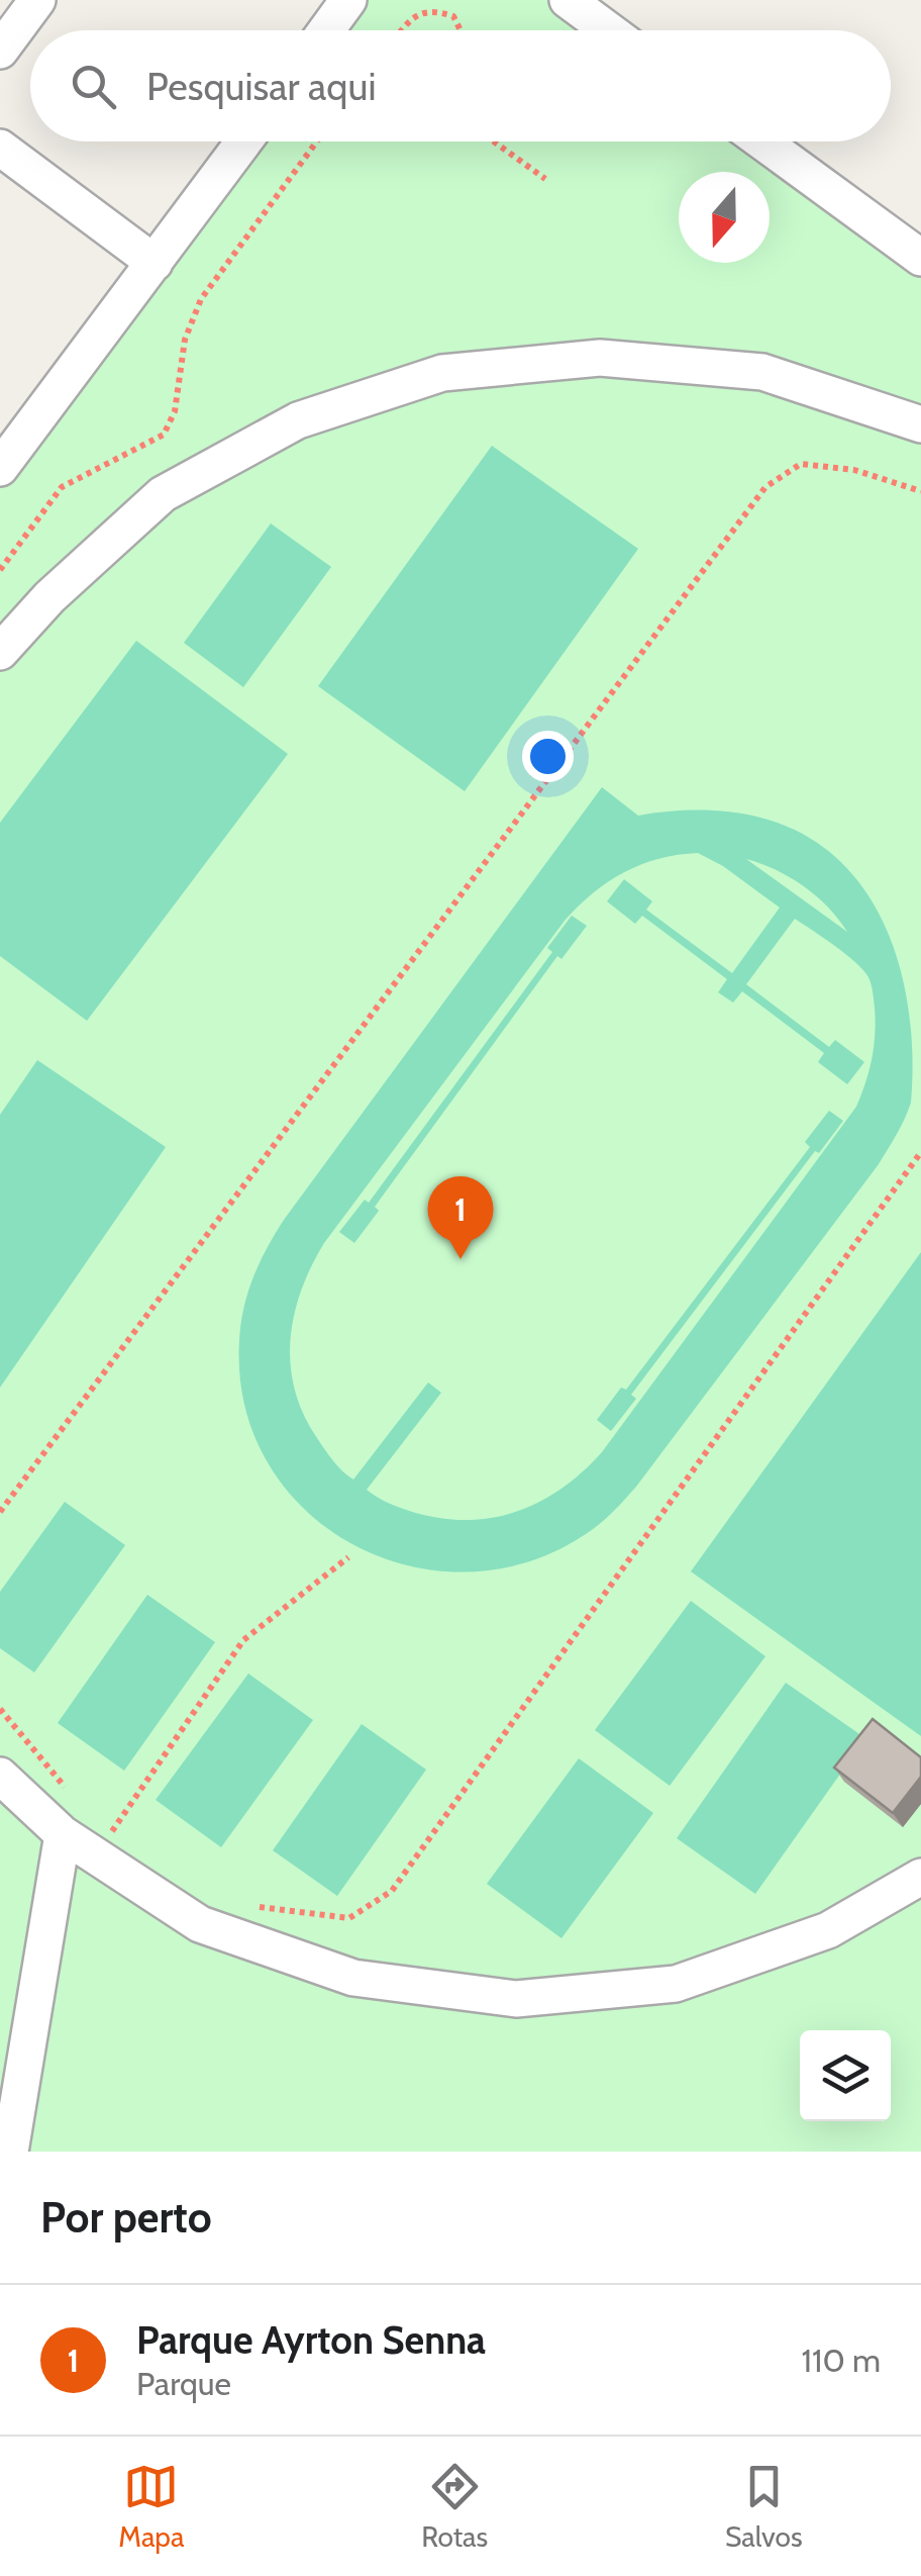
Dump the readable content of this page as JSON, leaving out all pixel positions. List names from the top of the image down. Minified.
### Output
{"north":"bottom","page":{"search":"Pesquisar aqui","pins":"1","heading":"Por perto","list":[{"mark":"1","name":"Parque Ayrton Senna","note":"Parque","value":"110 m"}],"nav":["Mapa","Rotas","Salvos"]}}
